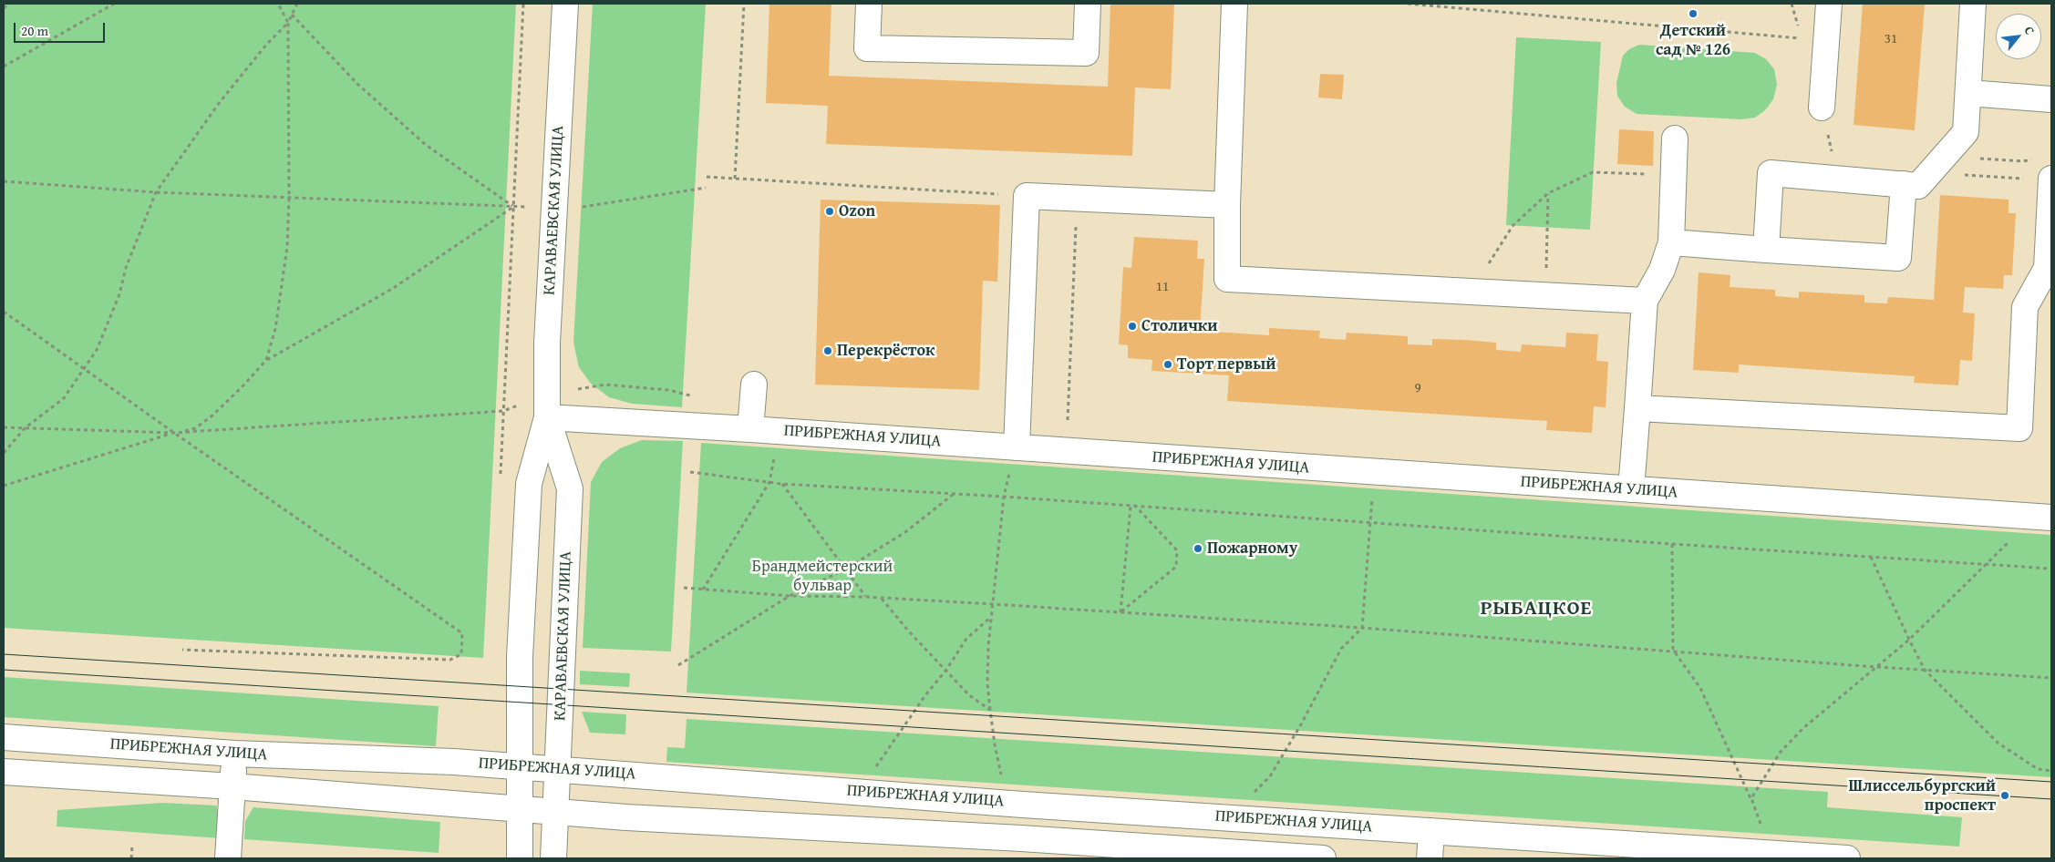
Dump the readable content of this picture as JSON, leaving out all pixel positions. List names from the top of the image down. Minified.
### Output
{"streets":{"street":["КАРАВАЕВСКАЯ УЛИЦА","ПРИБРЕЖНАЯ УЛИЦА"]},"crossings":[["КАРАВАЕВСКАЯ УЛИЦА","ПРИБРЕЖНАЯ УЛИЦА"]],"districts":["РЫБАЦКОЕ"],"parks":["Брандмейстерский бульвар"],"places":["Детский сад № 126","Ozon","Столички","Перекрёсток","Торт первый","Пожарному","Шлиссельбургский проспект"],"house_numbers":["31","11","9"],"scale_bar":"20 m","north":"top right"}
